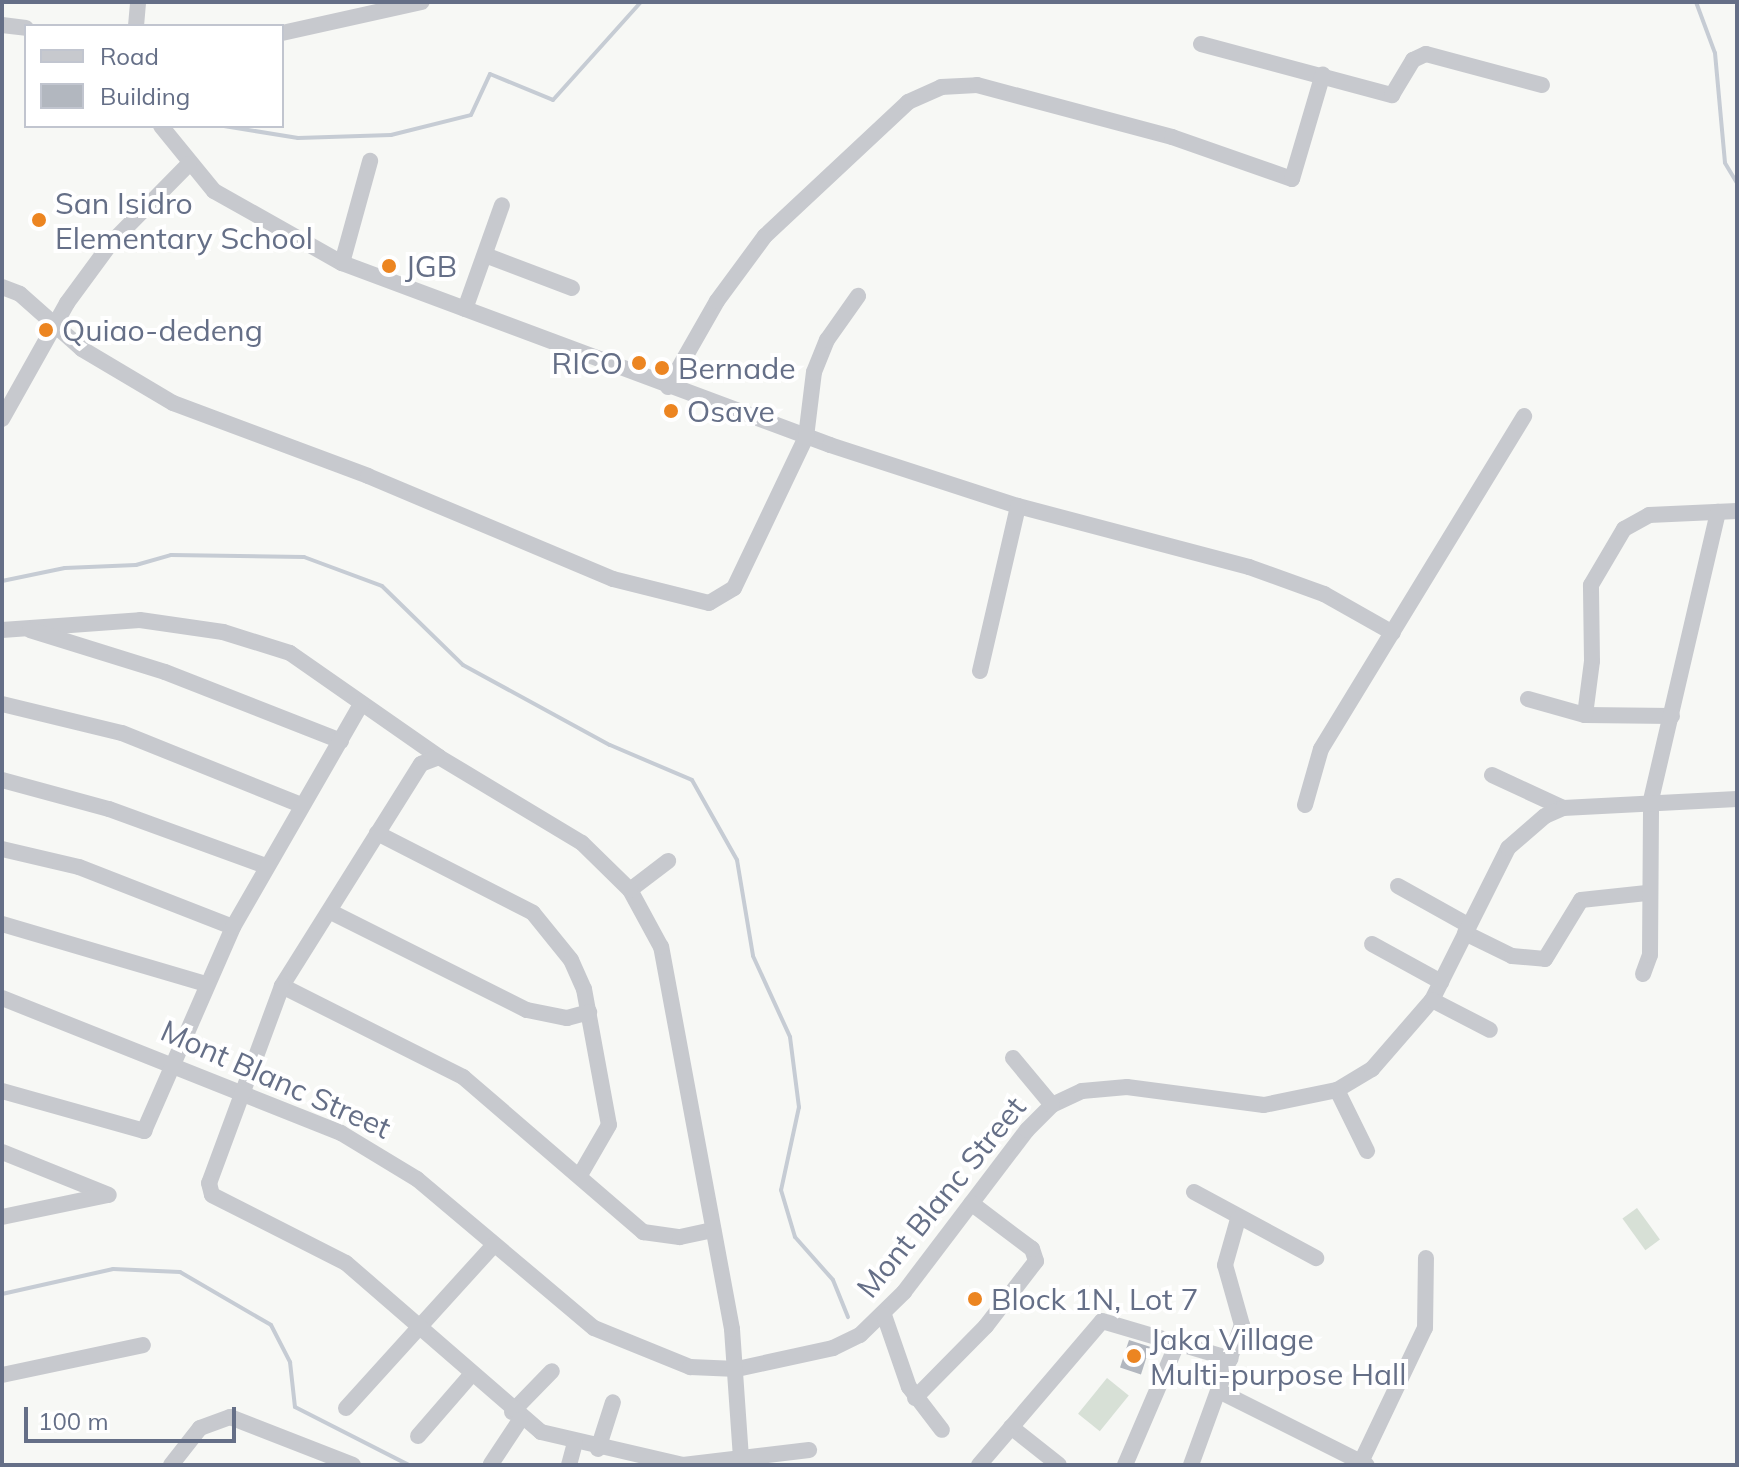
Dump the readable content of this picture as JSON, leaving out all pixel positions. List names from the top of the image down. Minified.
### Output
{"streets":{"street":["Mont Blanc Street"]},"places":["San Isidro Elementary School","JGB","Quiao-dedeng","RICO","Bernade","Osave","Block 1N, Lot 7","Jaka Village Multi-purpose Hall"],"legend":["Road","Building"],"scale_bar":"100 m"}
